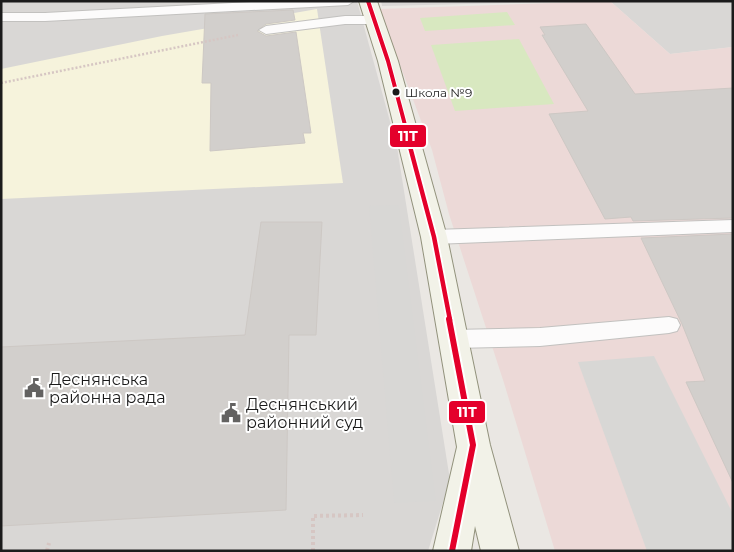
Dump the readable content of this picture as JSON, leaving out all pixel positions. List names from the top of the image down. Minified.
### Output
{"places":{"other":["Школа №9"],"public building":["Деснянська районна рада","Деснянський районний суд"]},"lines":["transit line 11Т"]}
